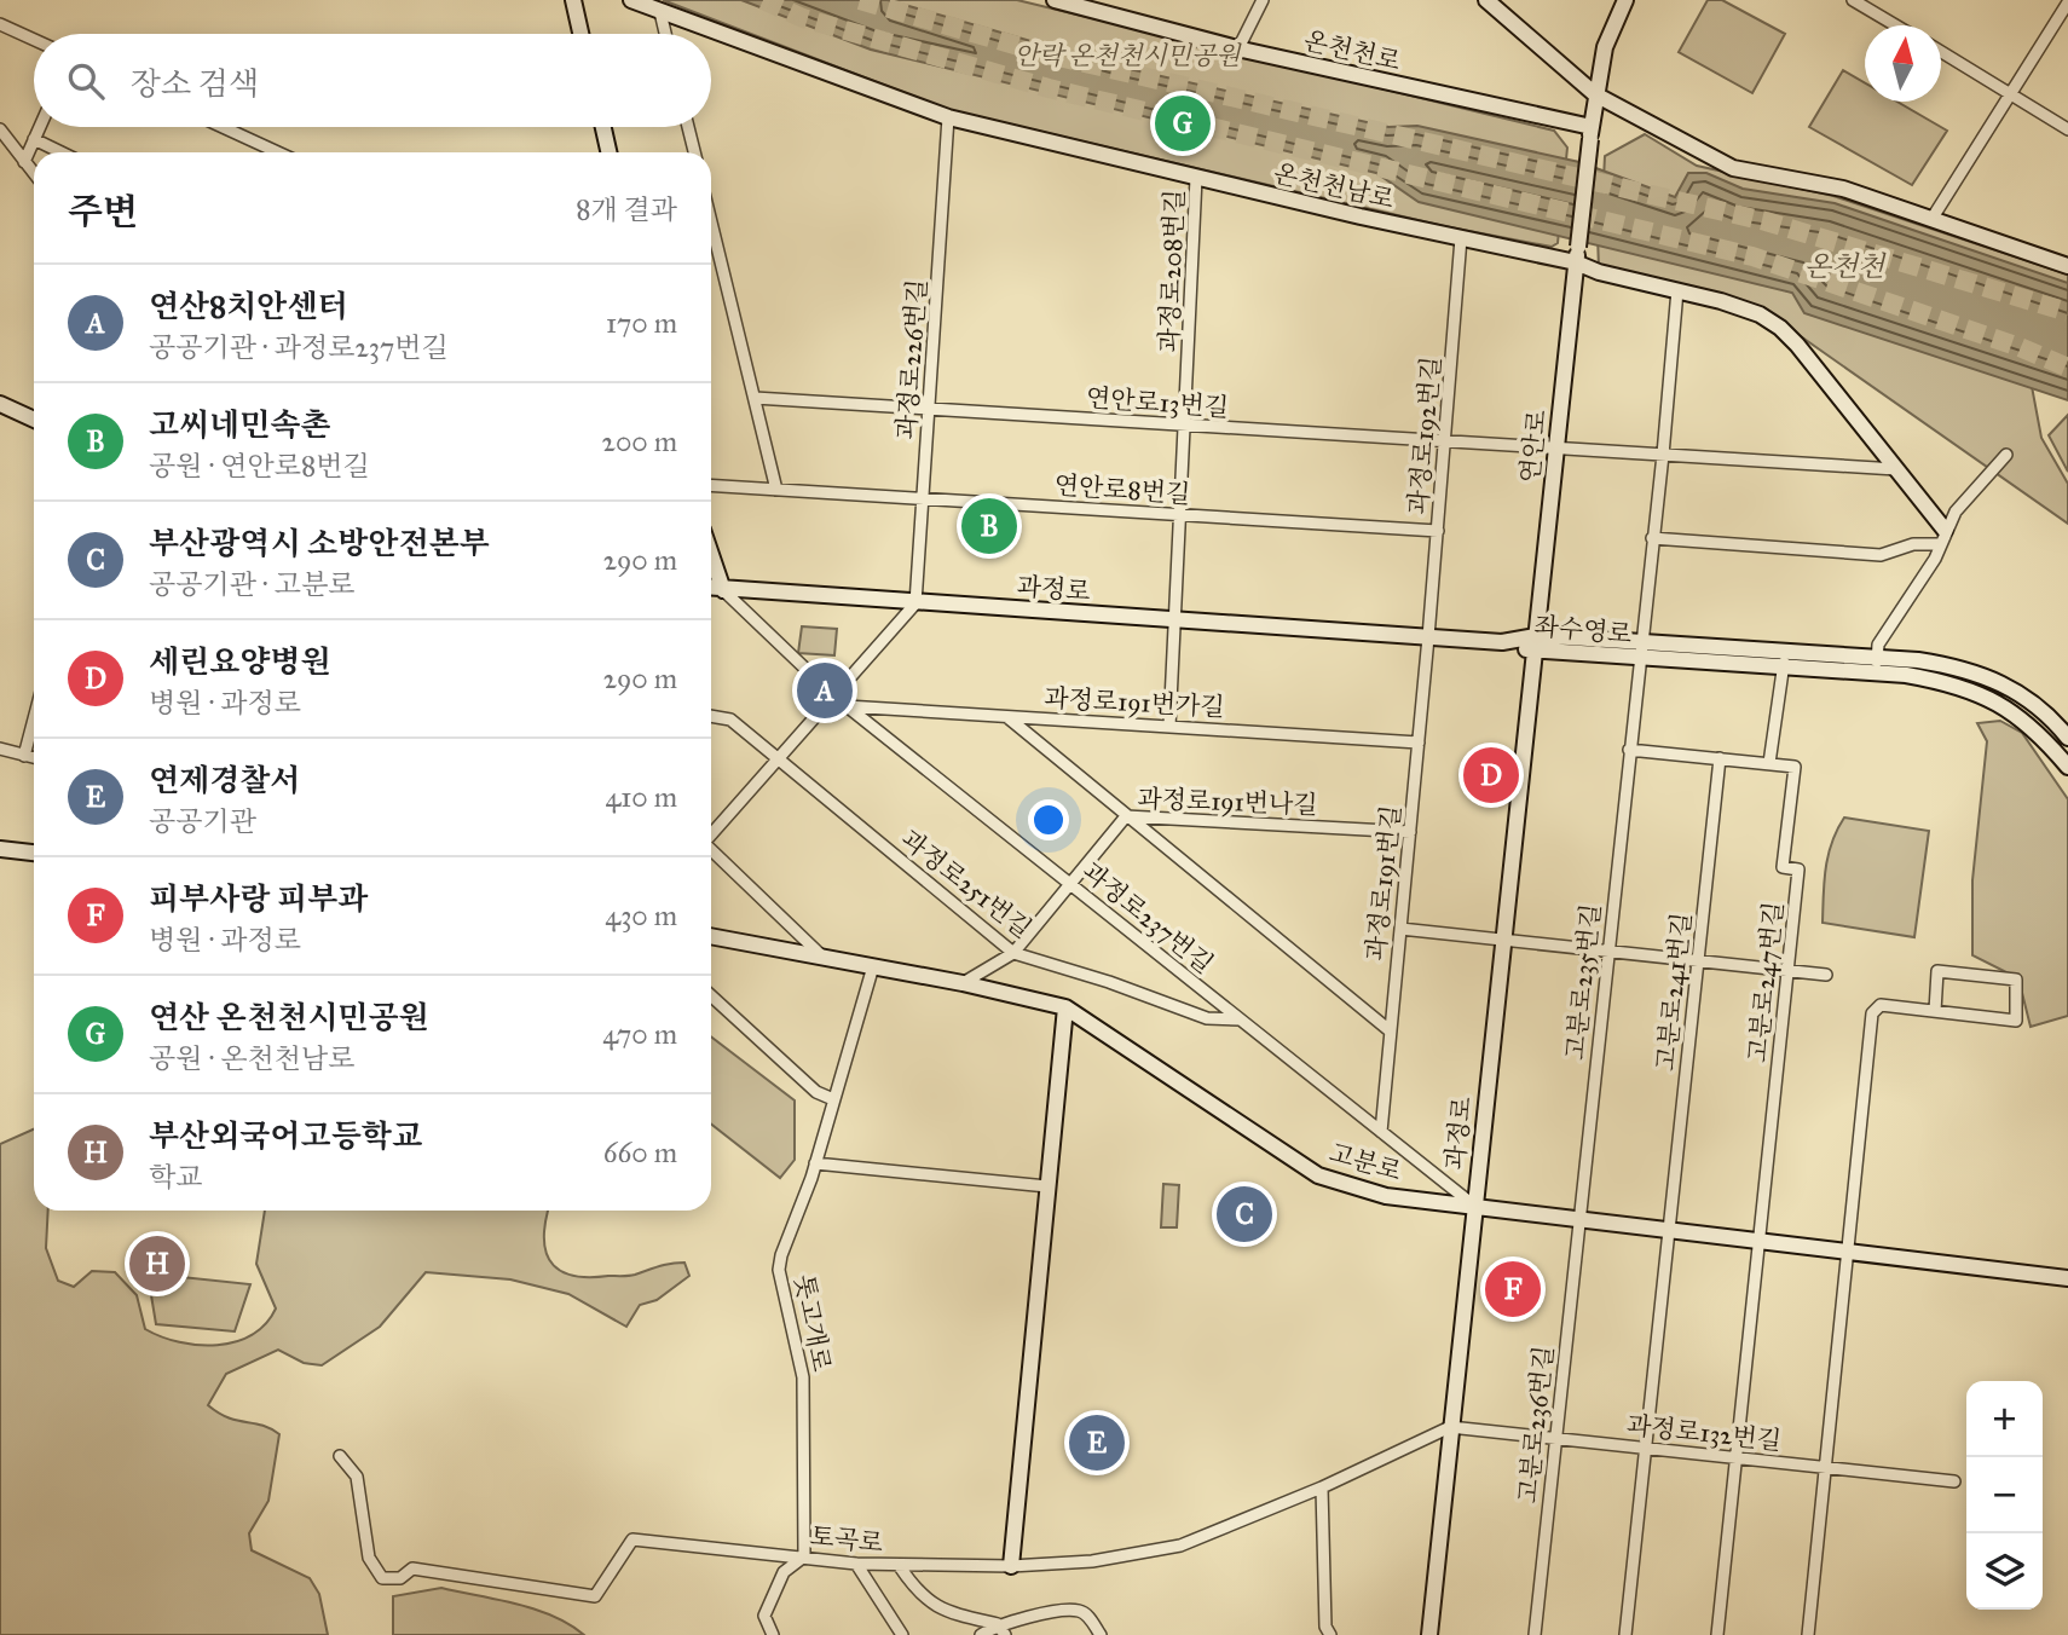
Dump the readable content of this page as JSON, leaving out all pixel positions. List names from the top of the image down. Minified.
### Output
{"streets":{"main road":["온천천로","온천천남로","연안로","과정로","좌수영로","고분로"],"street":["과정로208번길","과정로226번길","연안로13번길","과정로192번길","연안로8번길","과정로191번가길","과정로191번나길","과정로191번길","과정로251번길","과정로237번길","고분로235번길","고분로247번길","고분로241번길","톳고개로","고분로236번길","과정로132번길","토곡로"]},"crossings":[["온천천로","연안로"],["온천천남로","과정로208번길"],["온천천남로","과정로226번길"],["온천천남로","연안로13번길"],["온천천남로","과정로192번길"],["온천천남로","연안로"],["온천천남로","고분로235번길"],["과정로208번길","연안로13번길"],["과정로208번길","연안로8번길"],["과정로208번길","과정로"],["과정로208번길","과정로191번가길"],["과정로226번길","연안로13번길"],["과정로226번길","연안로8번길"],["과정로226번길","과정로"],["연안로13번길","과정로192번길"],["연안로13번길","연안로"],["연안로13번길","고분로235번길"],["과정로192번길","연안로8번길"],["과정로192번길","과정로"],["과정로192번길","과정로191번길"],["연안로","과정로"],["연안로","좌수영로"],["과정로","좌수영로"],["과정로","과정로191번길"],["과정로","과정로237번길"],["과정로","고분로"],["과정로","과정로132번길"],["과정로","토곡로"],["좌수영로","고분로235번길"],["과정로191번가길","과정로191번길"],["과정로191번가길","과정로237번길"],["과정로191번나길","과정로191번길"],["과정로191번나길","과정로251번길"],["과정로191번나길","과정로237번길"],["과정로191번나길","고분로"],["과정로191번길","과정로237번길"],["과정로251번길","과정로237번길"],["과정로237번길","고분로"],["고분로235번길","고분로"],["고분로235번길","고분로236번길"],["고분로247번길","고분로"],["고분로247번길","과정로132번길"],["고분로241번길","고분로"],["고분로241번길","과정로132번길"],["고분로","톳고개로"],["고분로","고분로236번길"],["톳고개로","토곡로"],["고분로236번길","과정로132번길"],["과정로132번길","토곡로"]],"water":["온천천"],"parks":["안락 온천천시민공원"],"north":"top","page":{"search":"장소 검색","pins":["G","B","A","D","C","H","F","E"],"heading":["주변","8개 결과"],"list":[{"mark":"A","name":"연산8치안센터","note":"공공기관 · 과정로237번길","value":"170 m"},{"mark":"B","name":"고씨네민속촌","note":"공원 · 연안로8번길","value":"200 m"},{"mark":"C","name":"부산광역시 소방안전본부","note":"공공기관 · 고분로","value":"290 m"},{"mark":"D","name":"세린요양병원","note":"병원 · 과정로","value":"290 m"},{"mark":"E","name":"연제경찰서","note":"공공기관","value":"410 m"},{"mark":"F","name":"피부사랑 피부과","note":"병원 · 과정로","value":"430 m"},{"mark":"G","name":"연산 온천천시민공원","note":"공원 · 온천천남로","value":"470 m"},{"mark":"H","name":"부산외국어고등학교","note":"학교","value":"660 m"}],"map_buttons":["+","−"]}}
